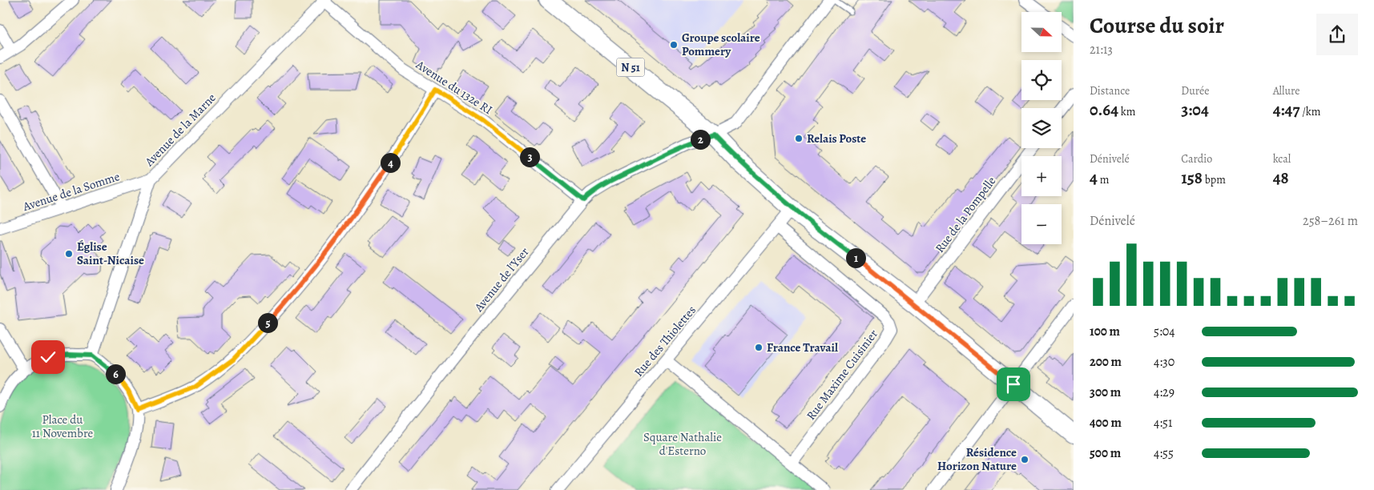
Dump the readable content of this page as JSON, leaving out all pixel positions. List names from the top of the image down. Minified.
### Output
{"streets":{"main road":["N 51"],"street":["Avenue du 132e RI","Avenue de la Marne","Avenue de la Somme","Rue de la Pompelle","Avenue de l'Yser","Rue des Thiolettes","Rue Maxime Cuisinier"]},"crossings":[["N 51","Rue de la Pompelle"],["N 51","Avenue de l'Yser"],["N 51","Rue des Thiolettes"],["Avenue du 132e RI","Avenue de la Marne"],["Avenue du 132e RI","Avenue de l'Yser"],["Avenue de la Marne","Avenue de la Somme"],["Rue des Thiolettes","Rue Maxime Cuisinier"]],"parks":["Place du 11 Novembre","Square Nathalie d'Esterno"],"places":["Groupe scolaire Pommery","Relais Poste","Église Saint-Nicaise","France Travail","Résidence Horizon Nature"],"north":"right","page":{"heading":["Course du soir","21:13"],"map_buttons":["+","−"],"stats":[["Distance","0.64 km"],["Durée","3:04"],["Allure","4:47 /km"],["Dénivelé","4 m"],["Cardio","158 bpm"],["kcal","48"]],"pins":["2","3","4","1","5","6"],"chart":["Dénivelé","258–261 m"],"list":[{"name":"100 m","note":"5:04"},{"name":"200 m","note":"4:30"},{"name":"300 m","note":"4:29"},{"name":"400 m","note":"4:51"},{"name":"500 m","note":"4:55"}]}}
